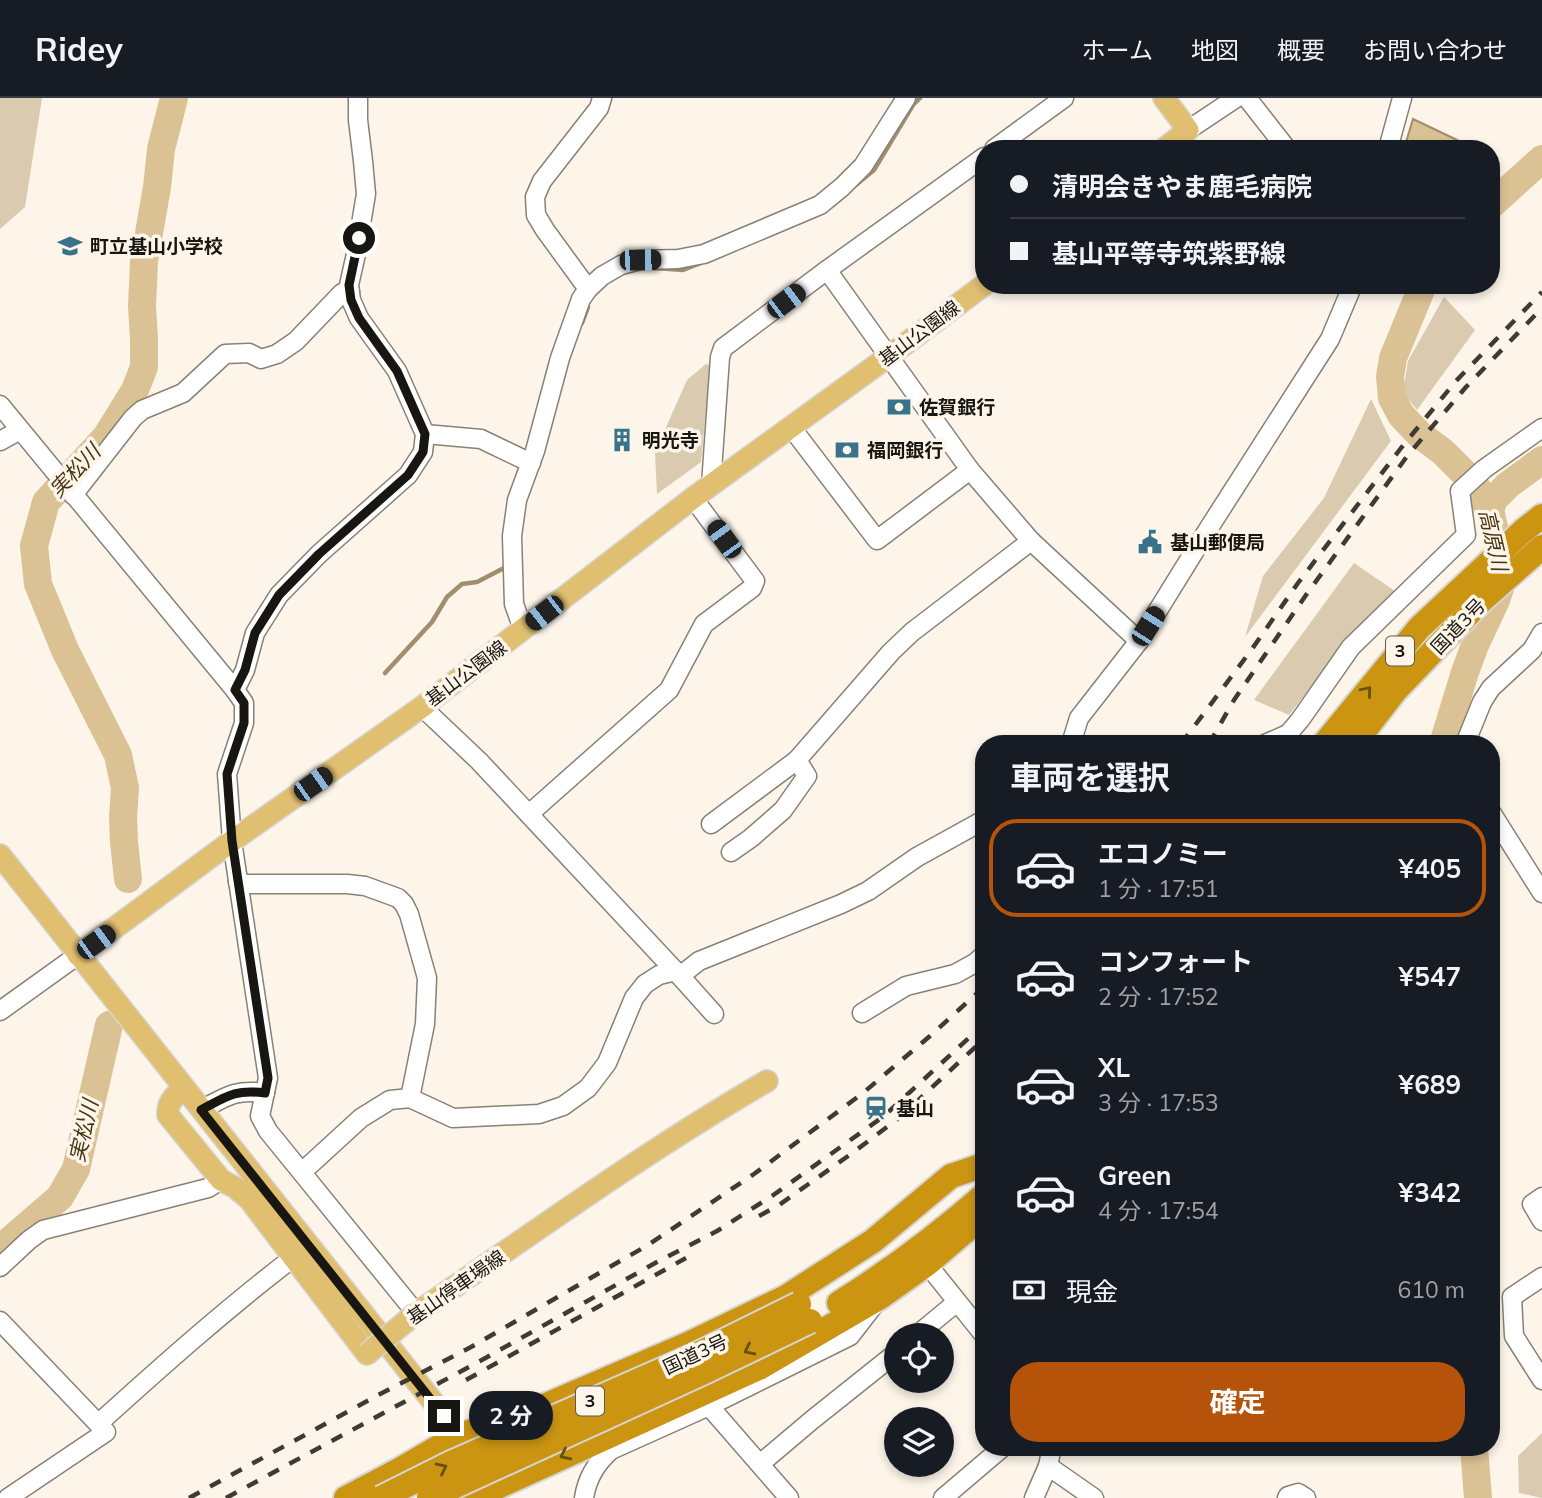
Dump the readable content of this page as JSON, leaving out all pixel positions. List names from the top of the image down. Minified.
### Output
{"streets":{"highway":["国道3号","3"],"main road":["基山公園線","基山停車場線"]},"water":["実松川","高原川"],"places":{"school or university":["町立基山小学校"],"bank":["佐賀銀行","福岡銀行"],"building":["明光寺"],"public building":["基山郵便局"],"station":["基山"]},"page":{"header":"Ridey","nav":["ホーム","地図","概要","お問い合わせ"],"banner":["清明会きやま鹿毛病院","基山平等寺筑紫野線"],"heading":"車両を選択","list":[{"name":"エコノミー","note":"1 分 · 17:51","value":"¥405"},{"name":"コンフォート","note":"2 分 · 17:52","value":"¥547"},{"name":"XL","note":"3 分 · 17:53","value":"¥689"},{"name":"Green","note":"4 分 · 17:54","value":"¥342"}],"pay":["現金","610 m"],"buttons":"確定","bubble":"2 分"}}
